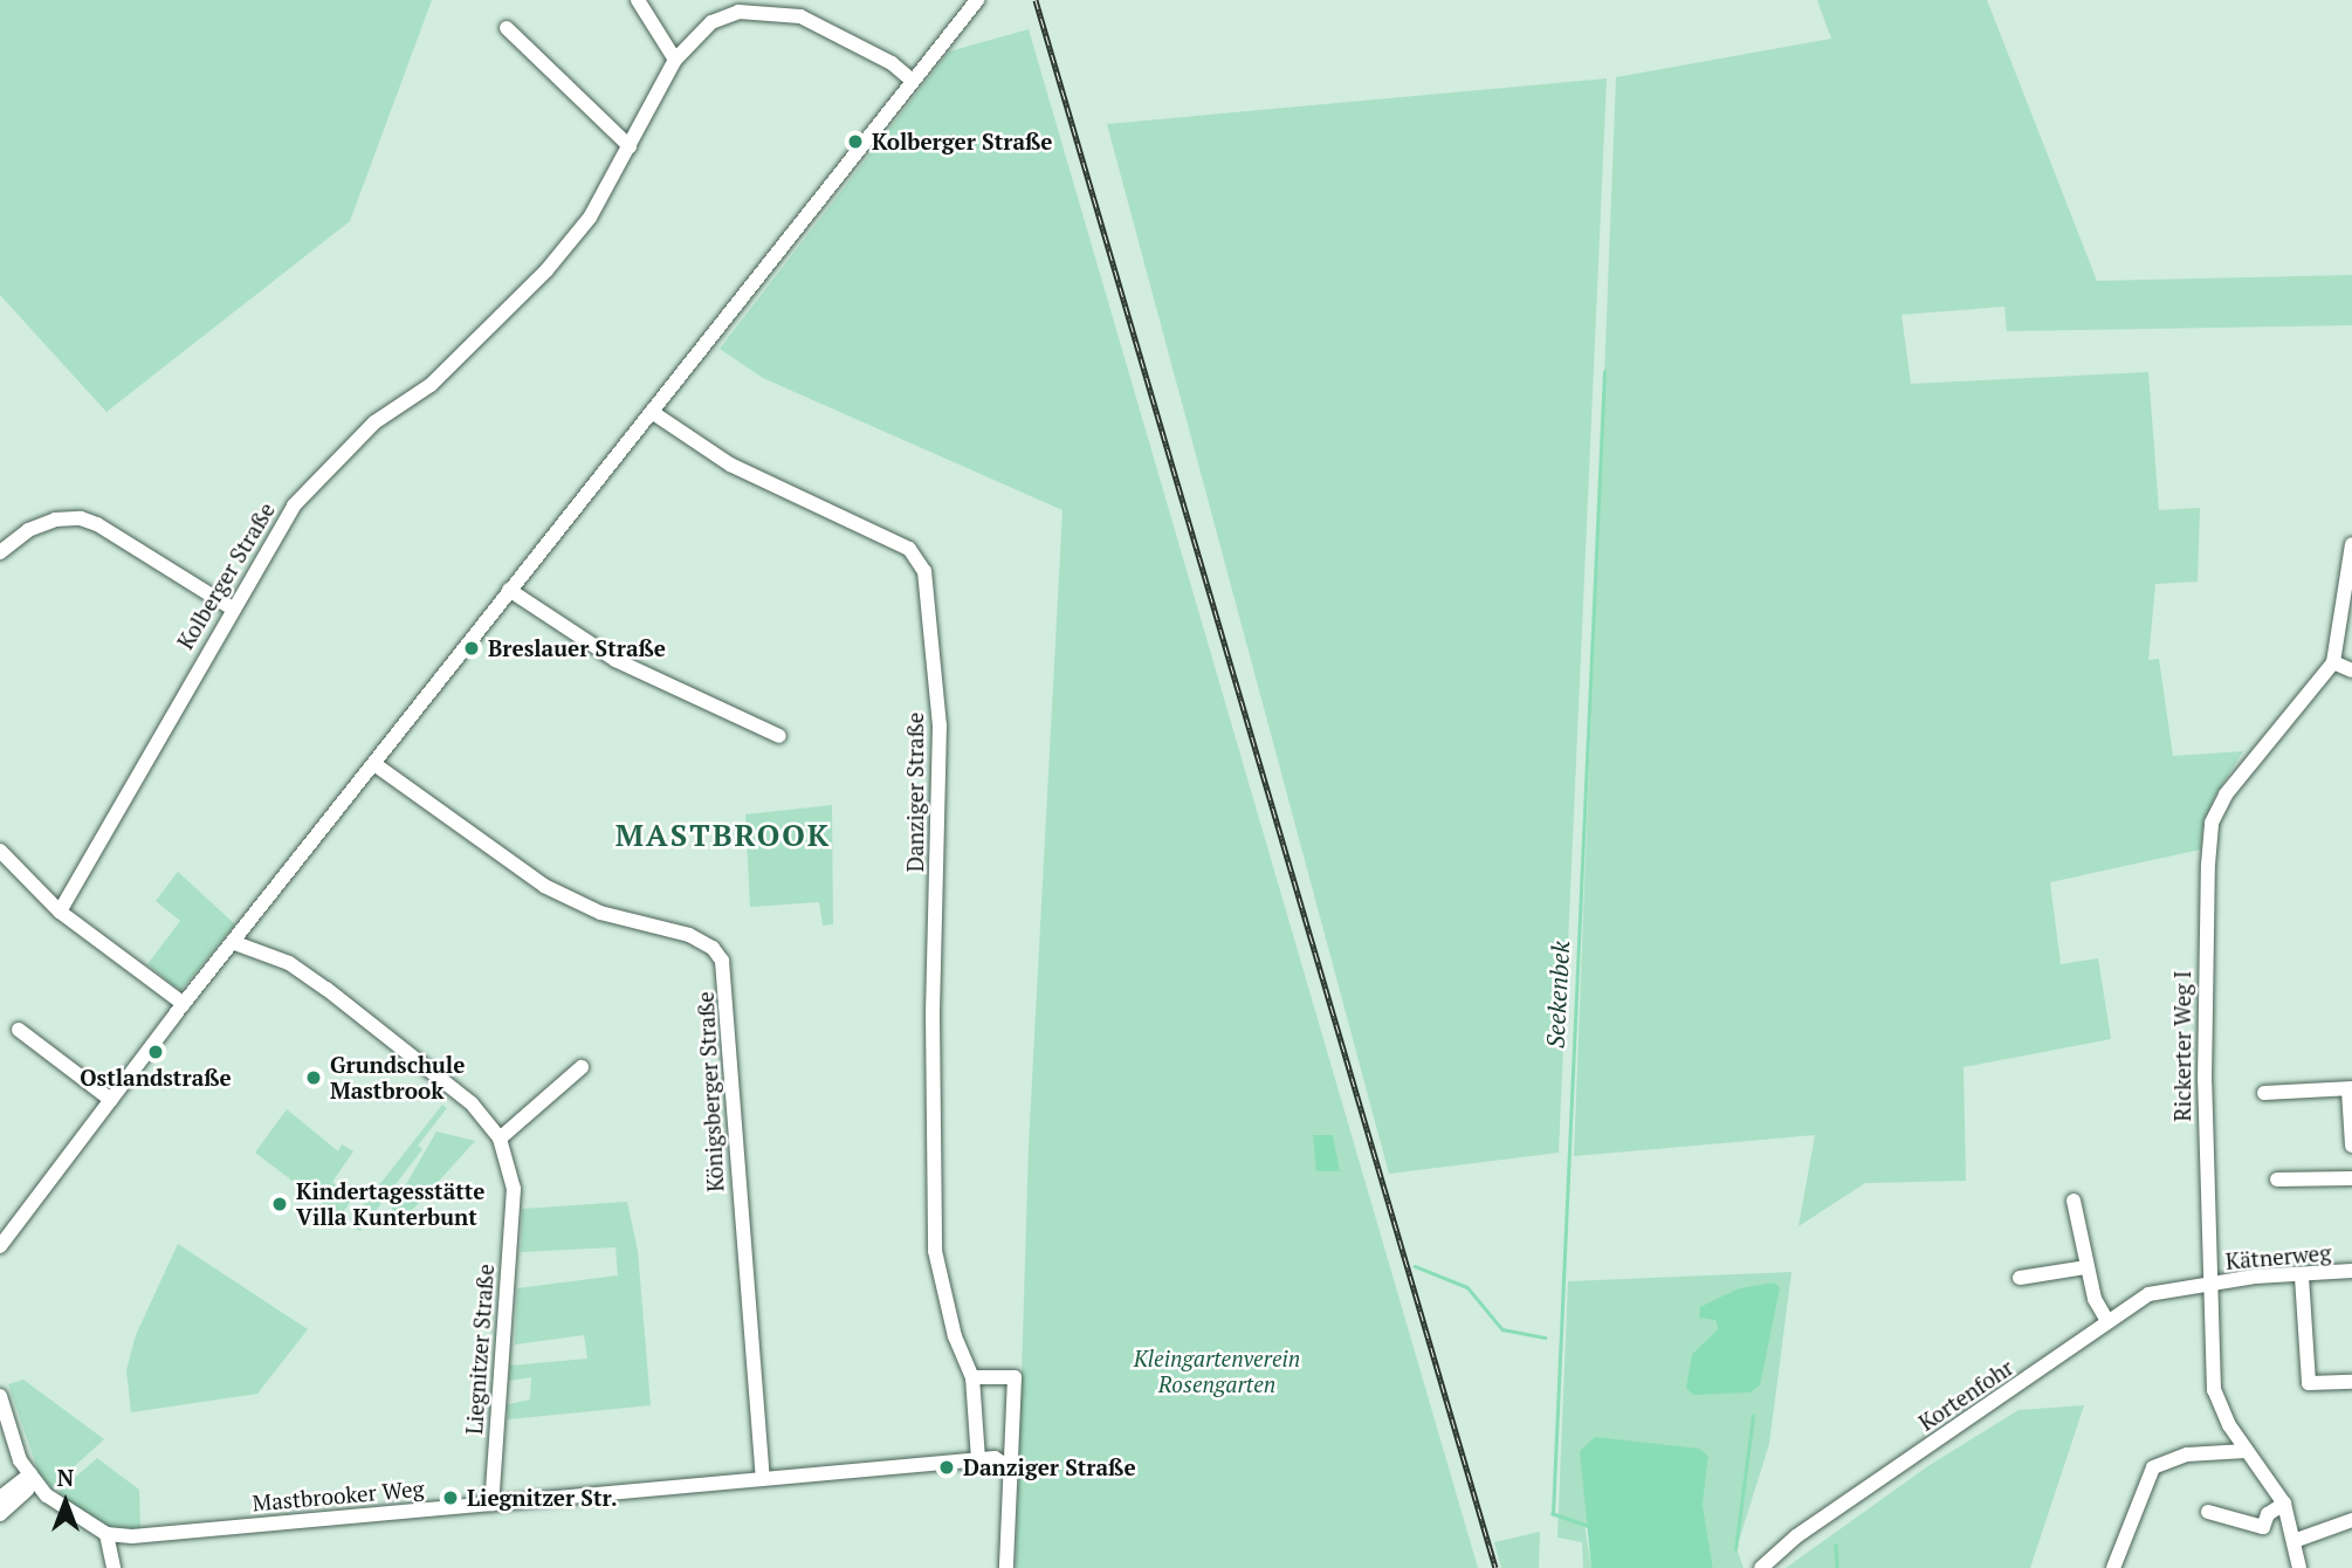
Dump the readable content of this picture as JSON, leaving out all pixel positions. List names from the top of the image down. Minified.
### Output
{"streets":{"street":["Kolberger Straße","Danziger Straße","Rickerter Weg I","Königsberger Straße","Kätnerweg","Liegnitzer Straße","Kortenfohr","Mastbrooker Weg"]},"crossings":[["Danziger Straße","Mastbrooker Weg"],["Rickerter Weg I","Kätnerweg"],["Rickerter Weg I","Kortenfohr"],["Königsberger Straße","Mastbrooker Weg"],["Kätnerweg","Kortenfohr"],["Liegnitzer Straße","Mastbrooker Weg"]],"districts":["MASTBROOK"],"water":["Seekenbek"],"parks":["Kleingartenverein Rosengarten"],"places":["Kolberger Straße","Breslauer Straße","Ostlandstraße","Grundschule Mastbrook","Kindertagesstätte Villa Kunterbunt","Danziger Straße","Liegnitzer Str."],"north":"top"}
